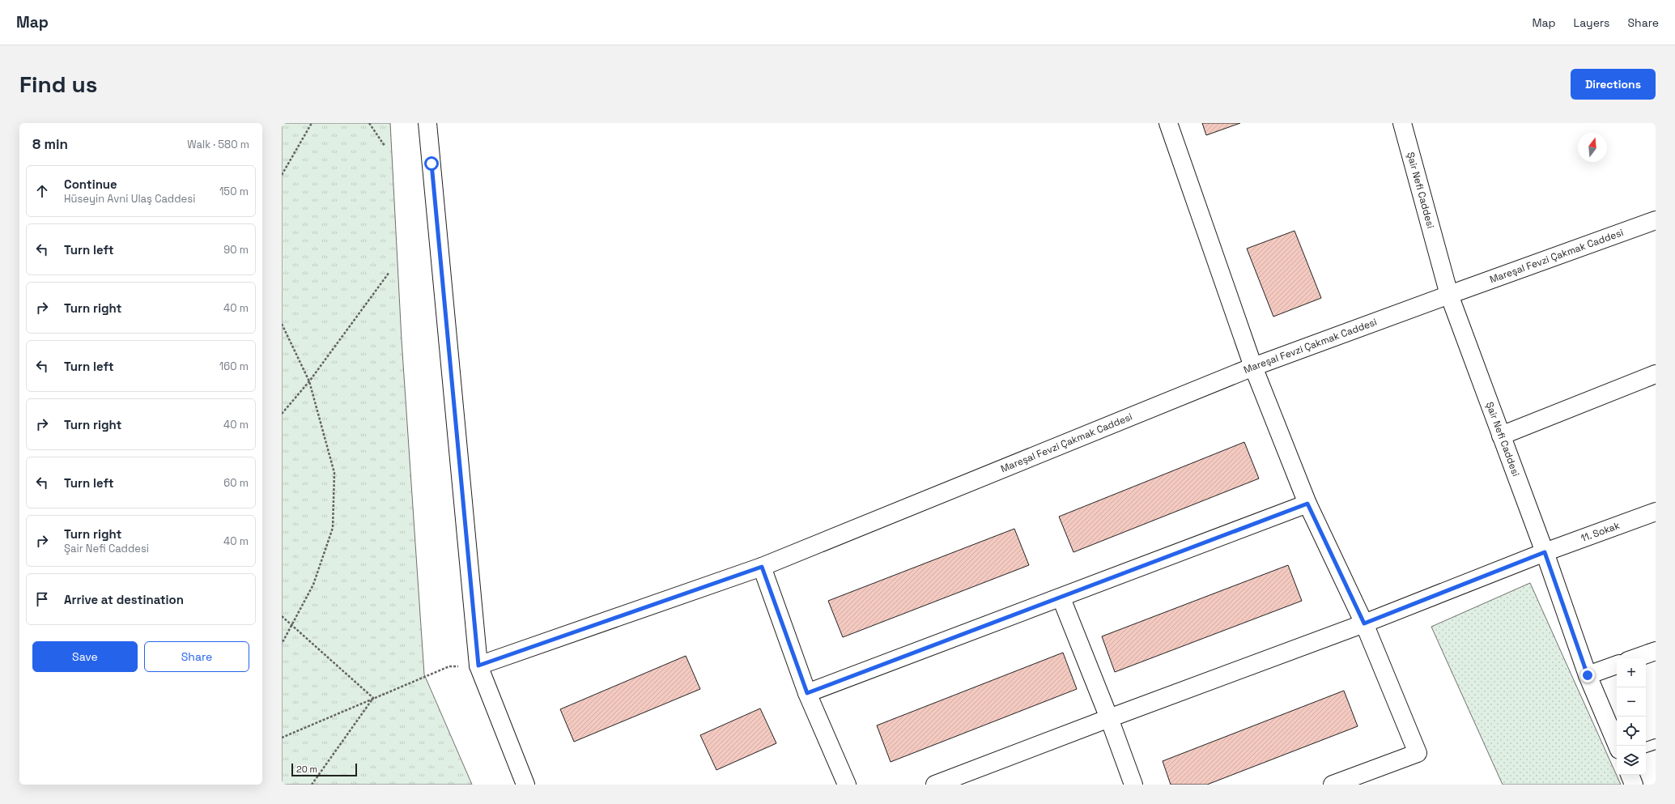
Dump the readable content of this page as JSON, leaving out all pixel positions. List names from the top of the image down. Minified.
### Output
{"streets":{"street":["Şair Nefi Caddesi","Mareşal Fevzi Çakmak Caddesi","11. Sokak"]},"crossings":[["Şair Nefi Caddesi","Mareşal Fevzi Çakmak Caddesi"],["Şair Nefi Caddesi","11. Sokak"]],"scale_bar":"20 m","north":"top","page":{"header":"Map","nav":["Map","Layers","Share"],"buttons":["Directions",["Save","Share"]],"title":"Find us","heading":["8 min","Walk · 580 m"],"list":[["Continue","Hüseyin Avni Ulaş Caddesi","150 m"],["Turn left","90 m"],["Turn right","40 m"],["Turn left","160 m"],["Turn right","40 m"],["Turn left","60 m"],["Turn right","Şair Nefi Caddesi","40 m"],"Arrive at destination"],"map_buttons":["+","−"],"scale":"20 m"}}
